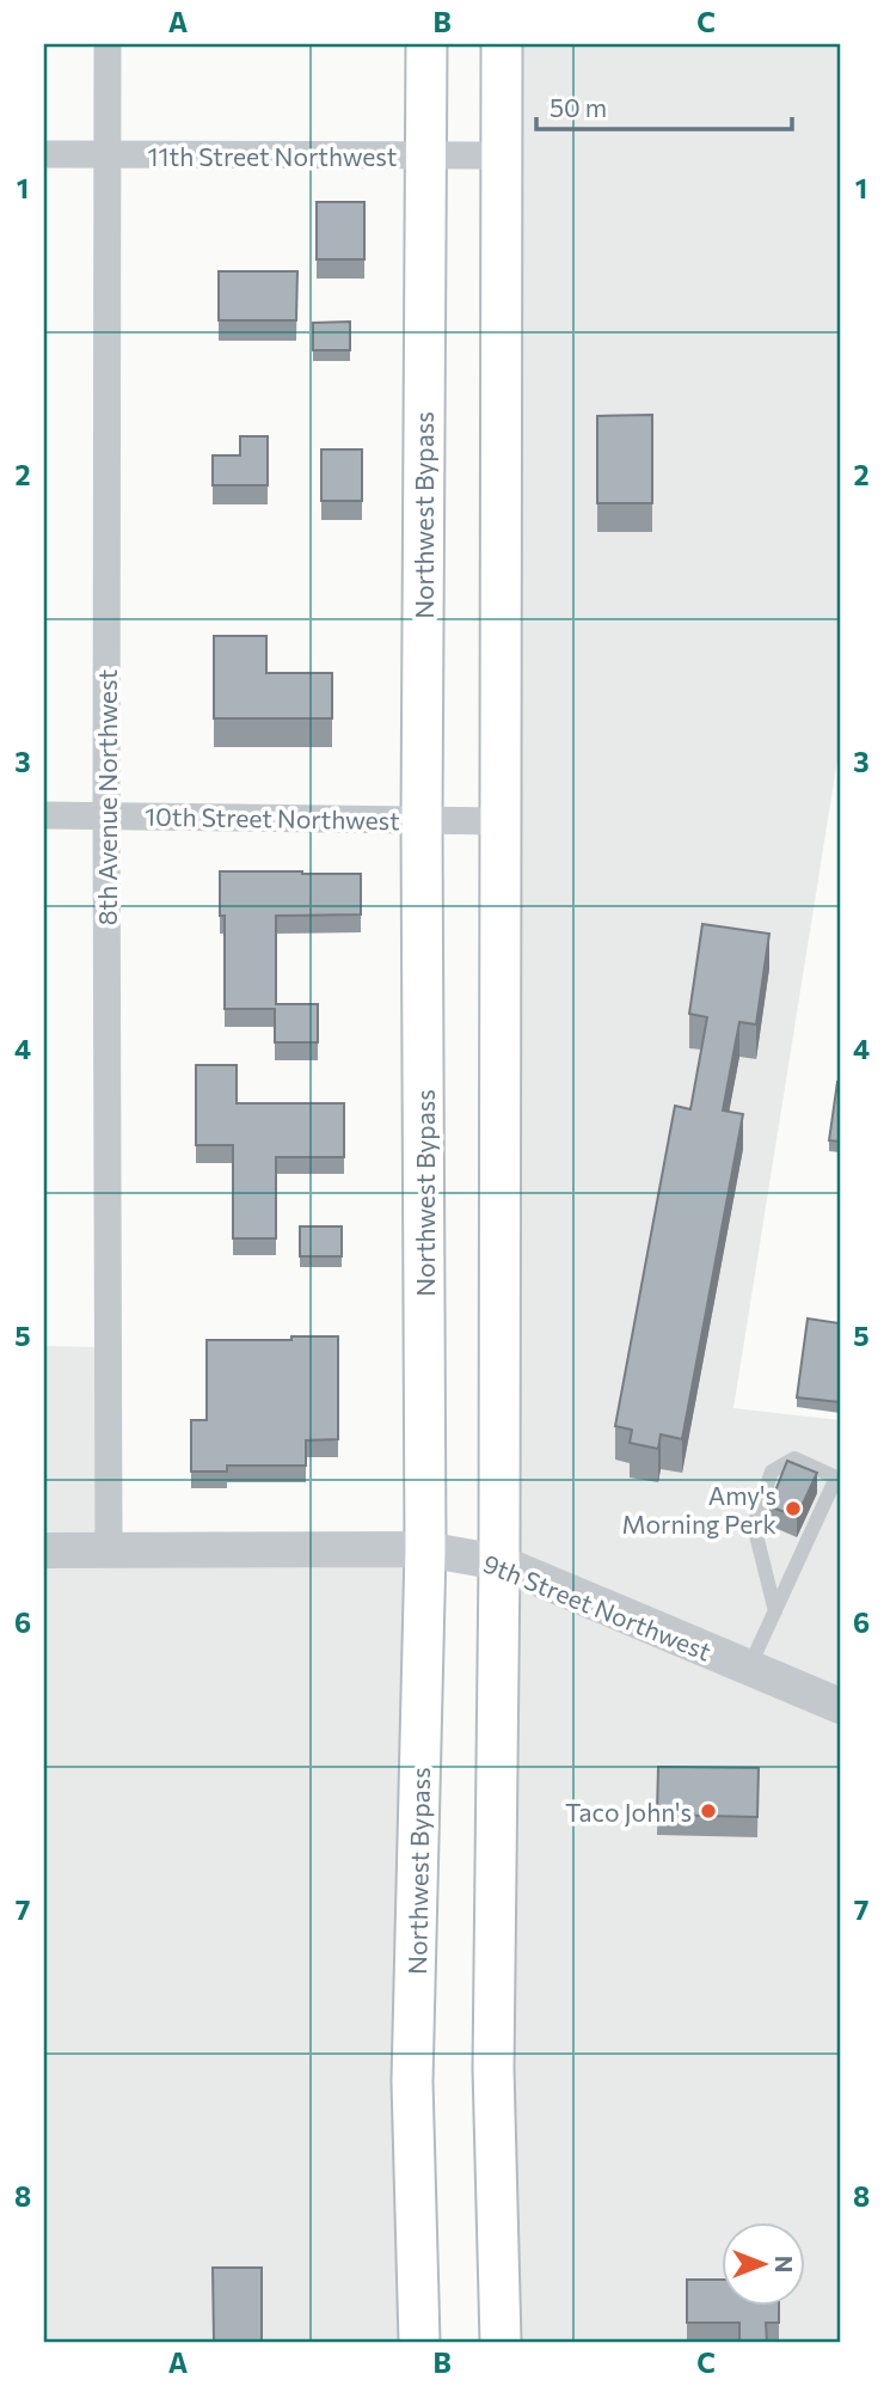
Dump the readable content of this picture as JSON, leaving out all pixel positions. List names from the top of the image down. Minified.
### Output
{"streets":{"main road":["Northwest Bypass"],"street":["11th Street Northwest","8th Avenue Northwest","10th Street Northwest","9th Street Northwest"]},"crossings":[["11th Street Northwest","Northwest Bypass"],["11th Street Northwest","8th Avenue Northwest"],["Northwest Bypass","10th Street Northwest"],["Northwest Bypass","9th Street Northwest"],["8th Avenue Northwest","10th Street Northwest"],["8th Avenue Northwest","9th Street Northwest"]],"places":["Amy's Morning Perk","Taco John's"],"scale_bar":"50 m","north":"right","grid":{"columns":["A","B","C"],"rows":["1","2","3","4","5","6","7","8"]}}
